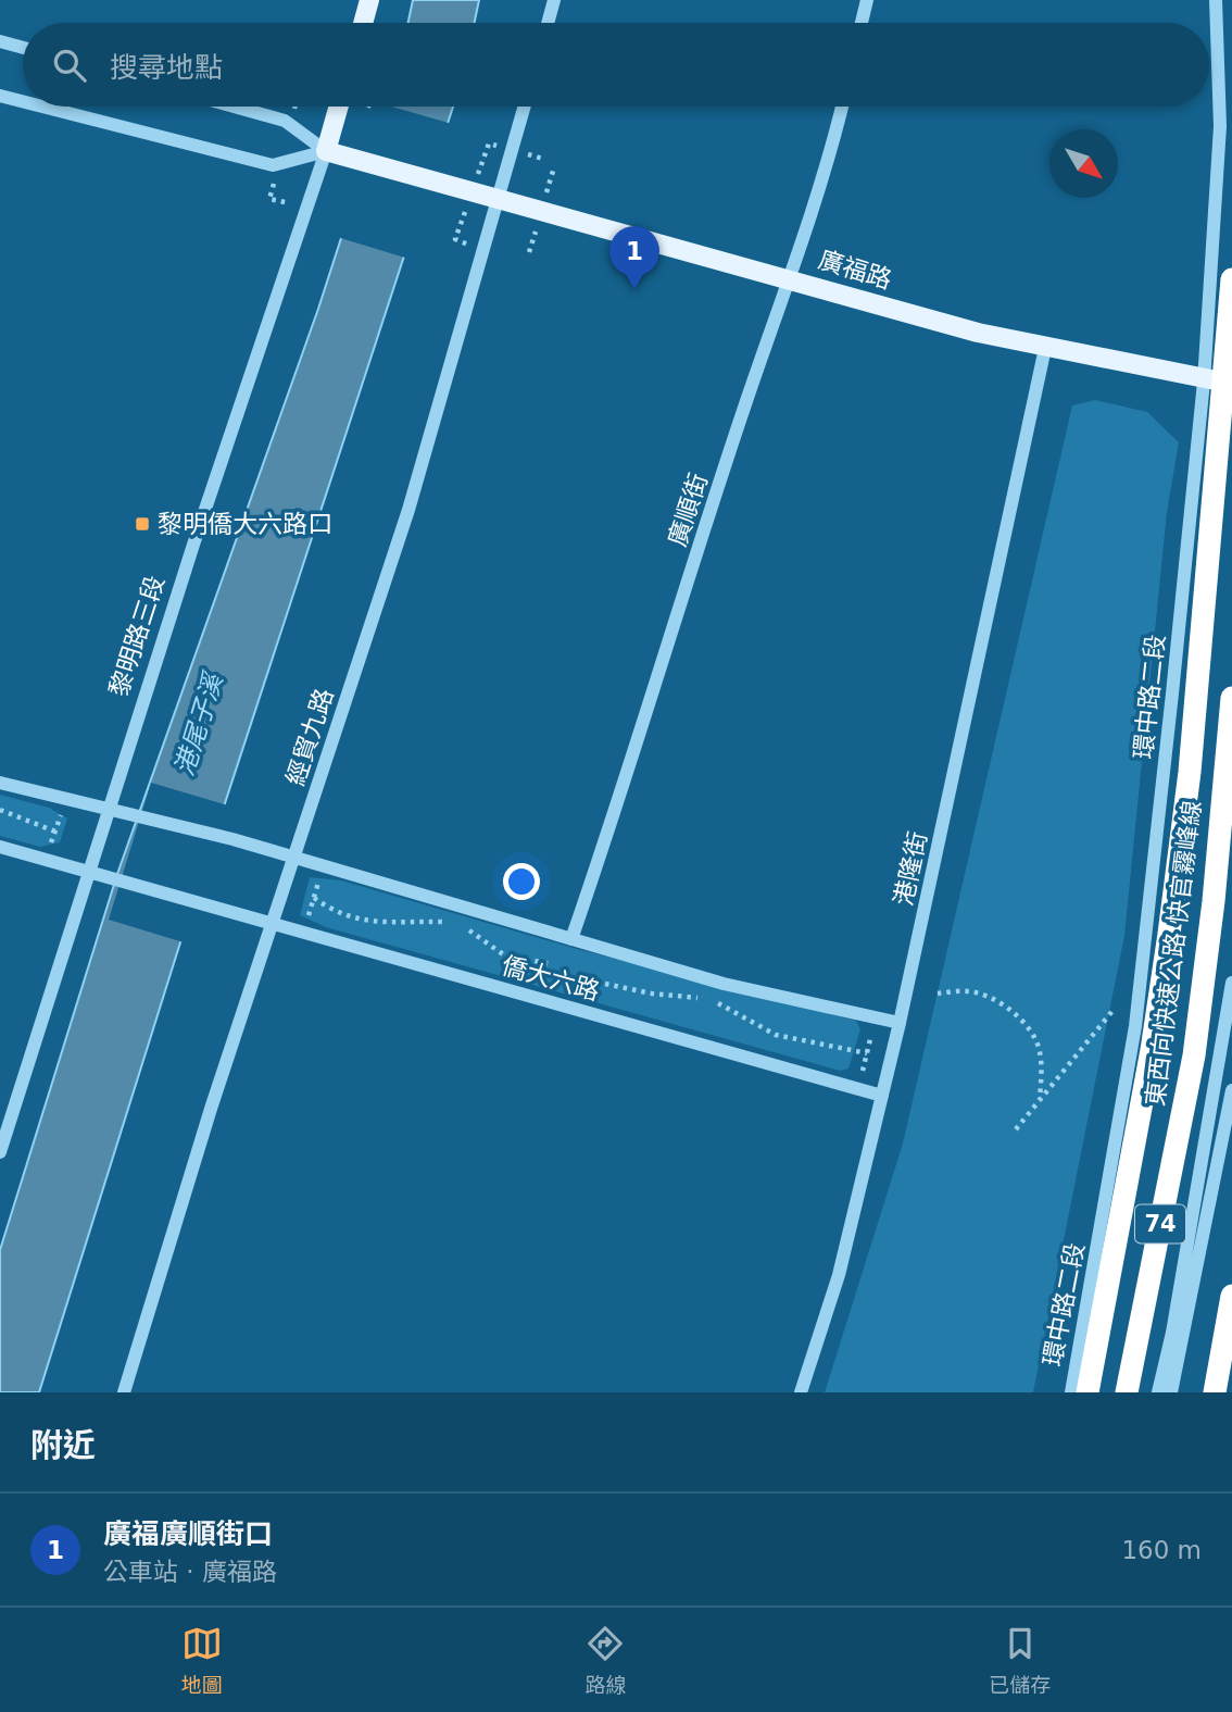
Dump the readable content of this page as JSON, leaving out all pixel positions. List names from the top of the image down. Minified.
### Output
{"streets":{"highway":["東西向快速公路 快官霧峰線","74"],"main road":["廣福路","黎明路三段"],"street":["廣順街","環中路二段","經貿九路","港隆街","僑大六路"]},"crossings":[["廣福路","廣順街"],["廣福路","黎明路三段"],["廣福路","環中路二段"],["廣福路","經貿九路"],["廣福路","港隆街"],["廣順街","僑大六路"],["黎明路三段","僑大六路"],["經貿九路","僑大六路"],["港隆街","僑大六路"]],"water":["港尾子溪"],"places":{"transit":["黎明僑大六路口"]},"north":"bottom right","page":{"search":"搜尋地點","pins":"1","heading":"附近","list":[{"mark":"1","name":"廣福廣順街口","note":"公車站 · 廣福路","value":"160 m"}],"nav":["地圖","路線","已儲存"]}}
